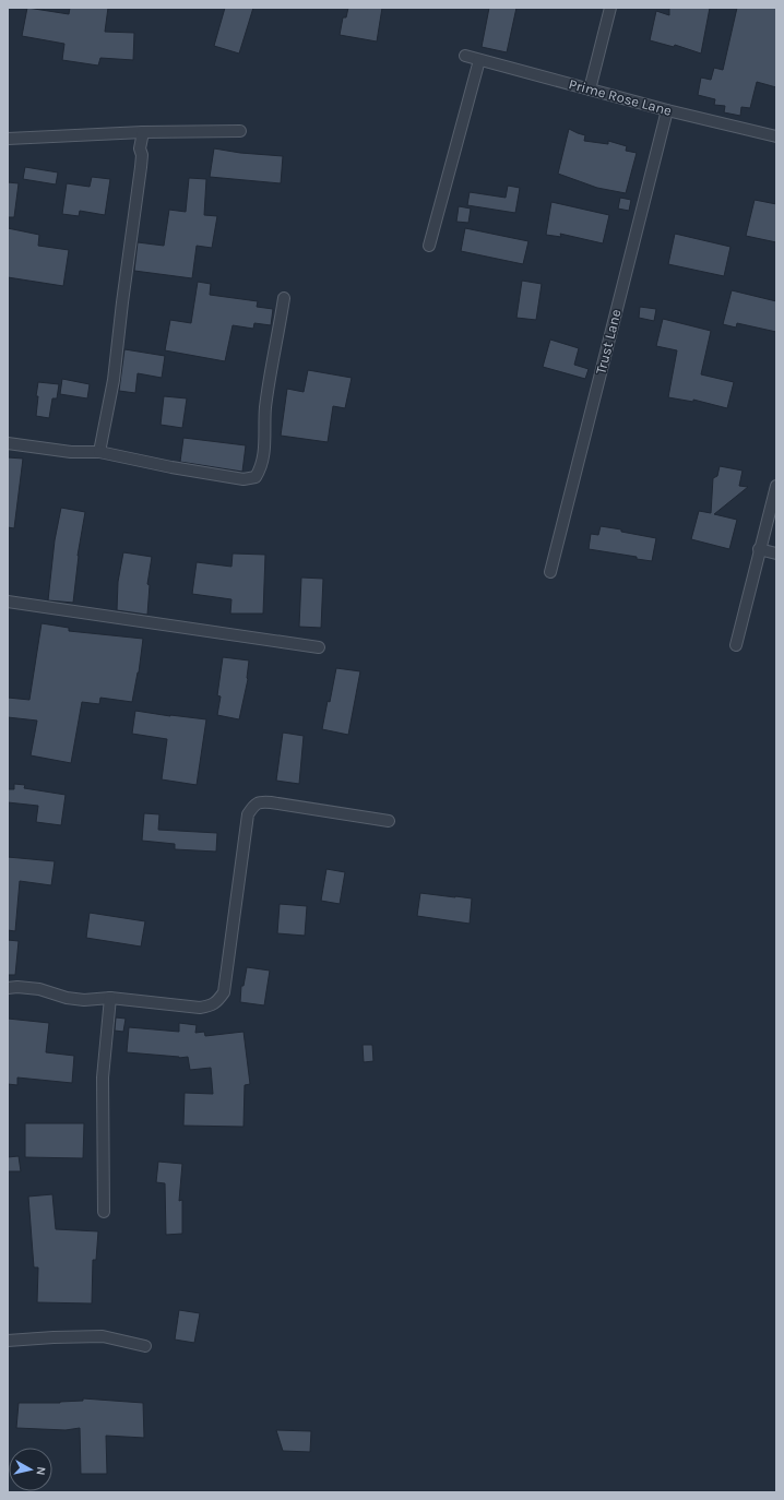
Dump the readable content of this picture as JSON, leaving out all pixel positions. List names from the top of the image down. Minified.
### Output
{"streets":{"street":["Prime Rose Lane","Trust Lane"]},"crossings":[["Prime Rose Lane","Trust Lane"]],"north":"right"}
